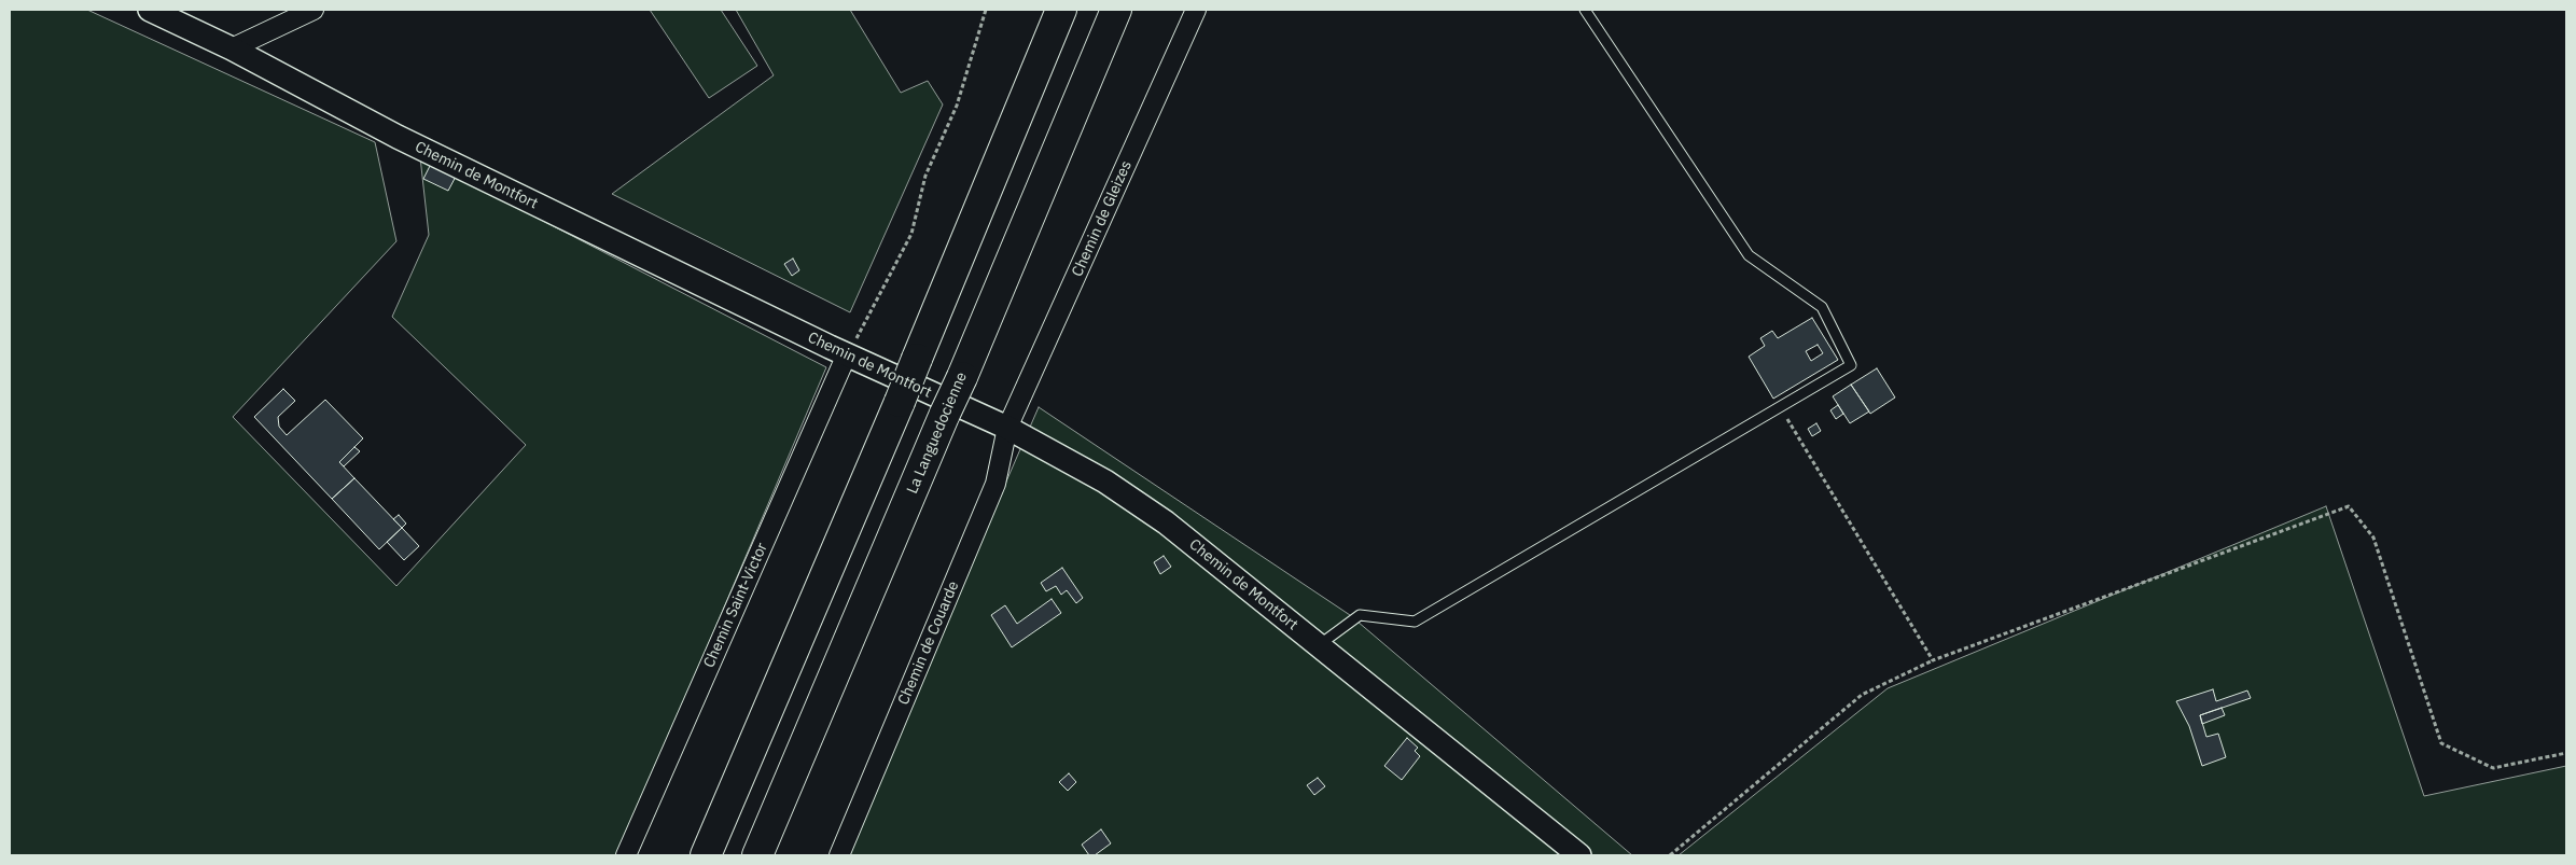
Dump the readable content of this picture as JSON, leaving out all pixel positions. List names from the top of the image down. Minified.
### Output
{"streets":{"highway":["La Languedocienne"],"street":["Chemin de Montfort","Chemin de Gleizes","Chemin Saint-Victor","Chemin de Couarde"]},"crossings":[["Chemin de Montfort","Chemin de Gleizes"],["Chemin de Montfort","Chemin Saint-Victor"],["Chemin de Montfort","Chemin de Couarde"],["Chemin de Gleizes","Chemin de Couarde"]]}
